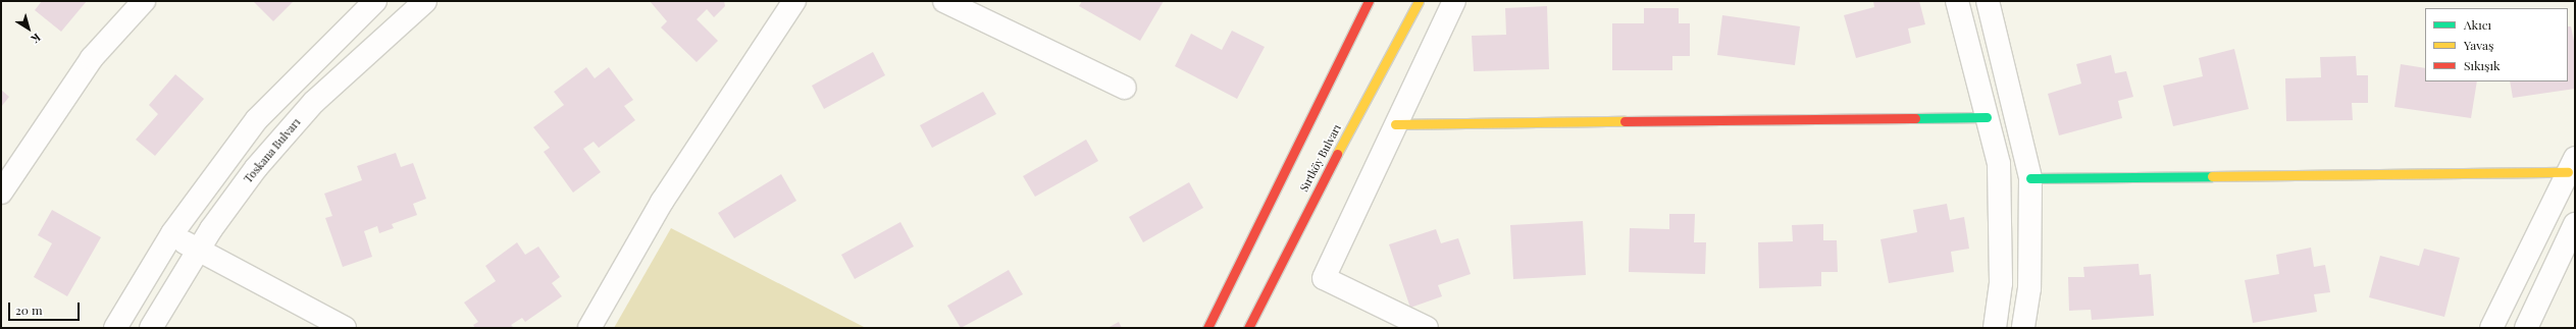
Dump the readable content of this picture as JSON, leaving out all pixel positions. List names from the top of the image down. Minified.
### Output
{"streets":{"street":["Toskana Bulvarı","Sırtköy Bulvarı"]},"legend":["Akıcı","Yavaş","Sıkışık"],"scale_bar":"20 m","north":"bottom right"}
